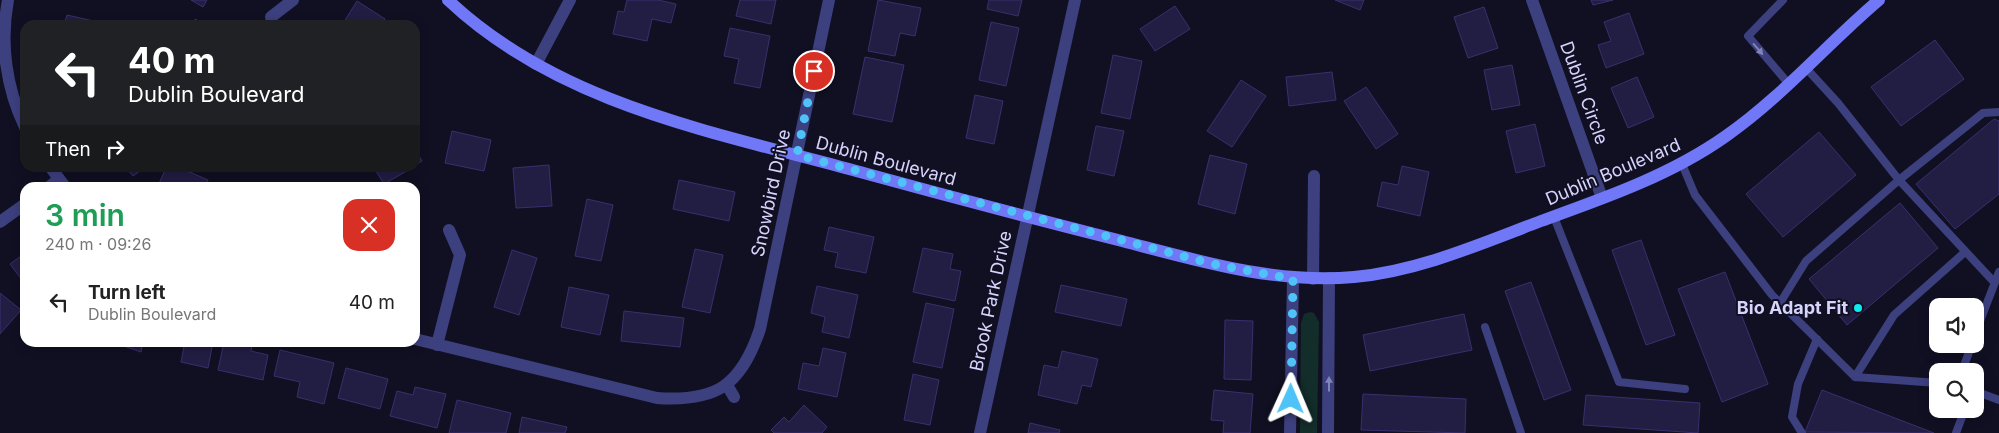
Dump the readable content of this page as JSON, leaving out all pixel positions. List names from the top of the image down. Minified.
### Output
{"streets":{"main road":["Dublin Boulevard"],"street":["Dublin Circle","Snowbird Drive","Brook Park Drive"]},"crossings":[["Dublin Circle","Dublin Boulevard"],["Dublin Boulevard","Snowbird Drive"],["Dublin Boulevard","Brook Park Drive"]],"places":["Bio Adapt Fit"],"page":{"turn":["40 m","Dublin Boulevard"],"then":"Then","heading":["3 min","240 m · 09:26"],"list":[{"name":"Turn left","note":"Dublin Boulevard","value":"40 m"}]}}
